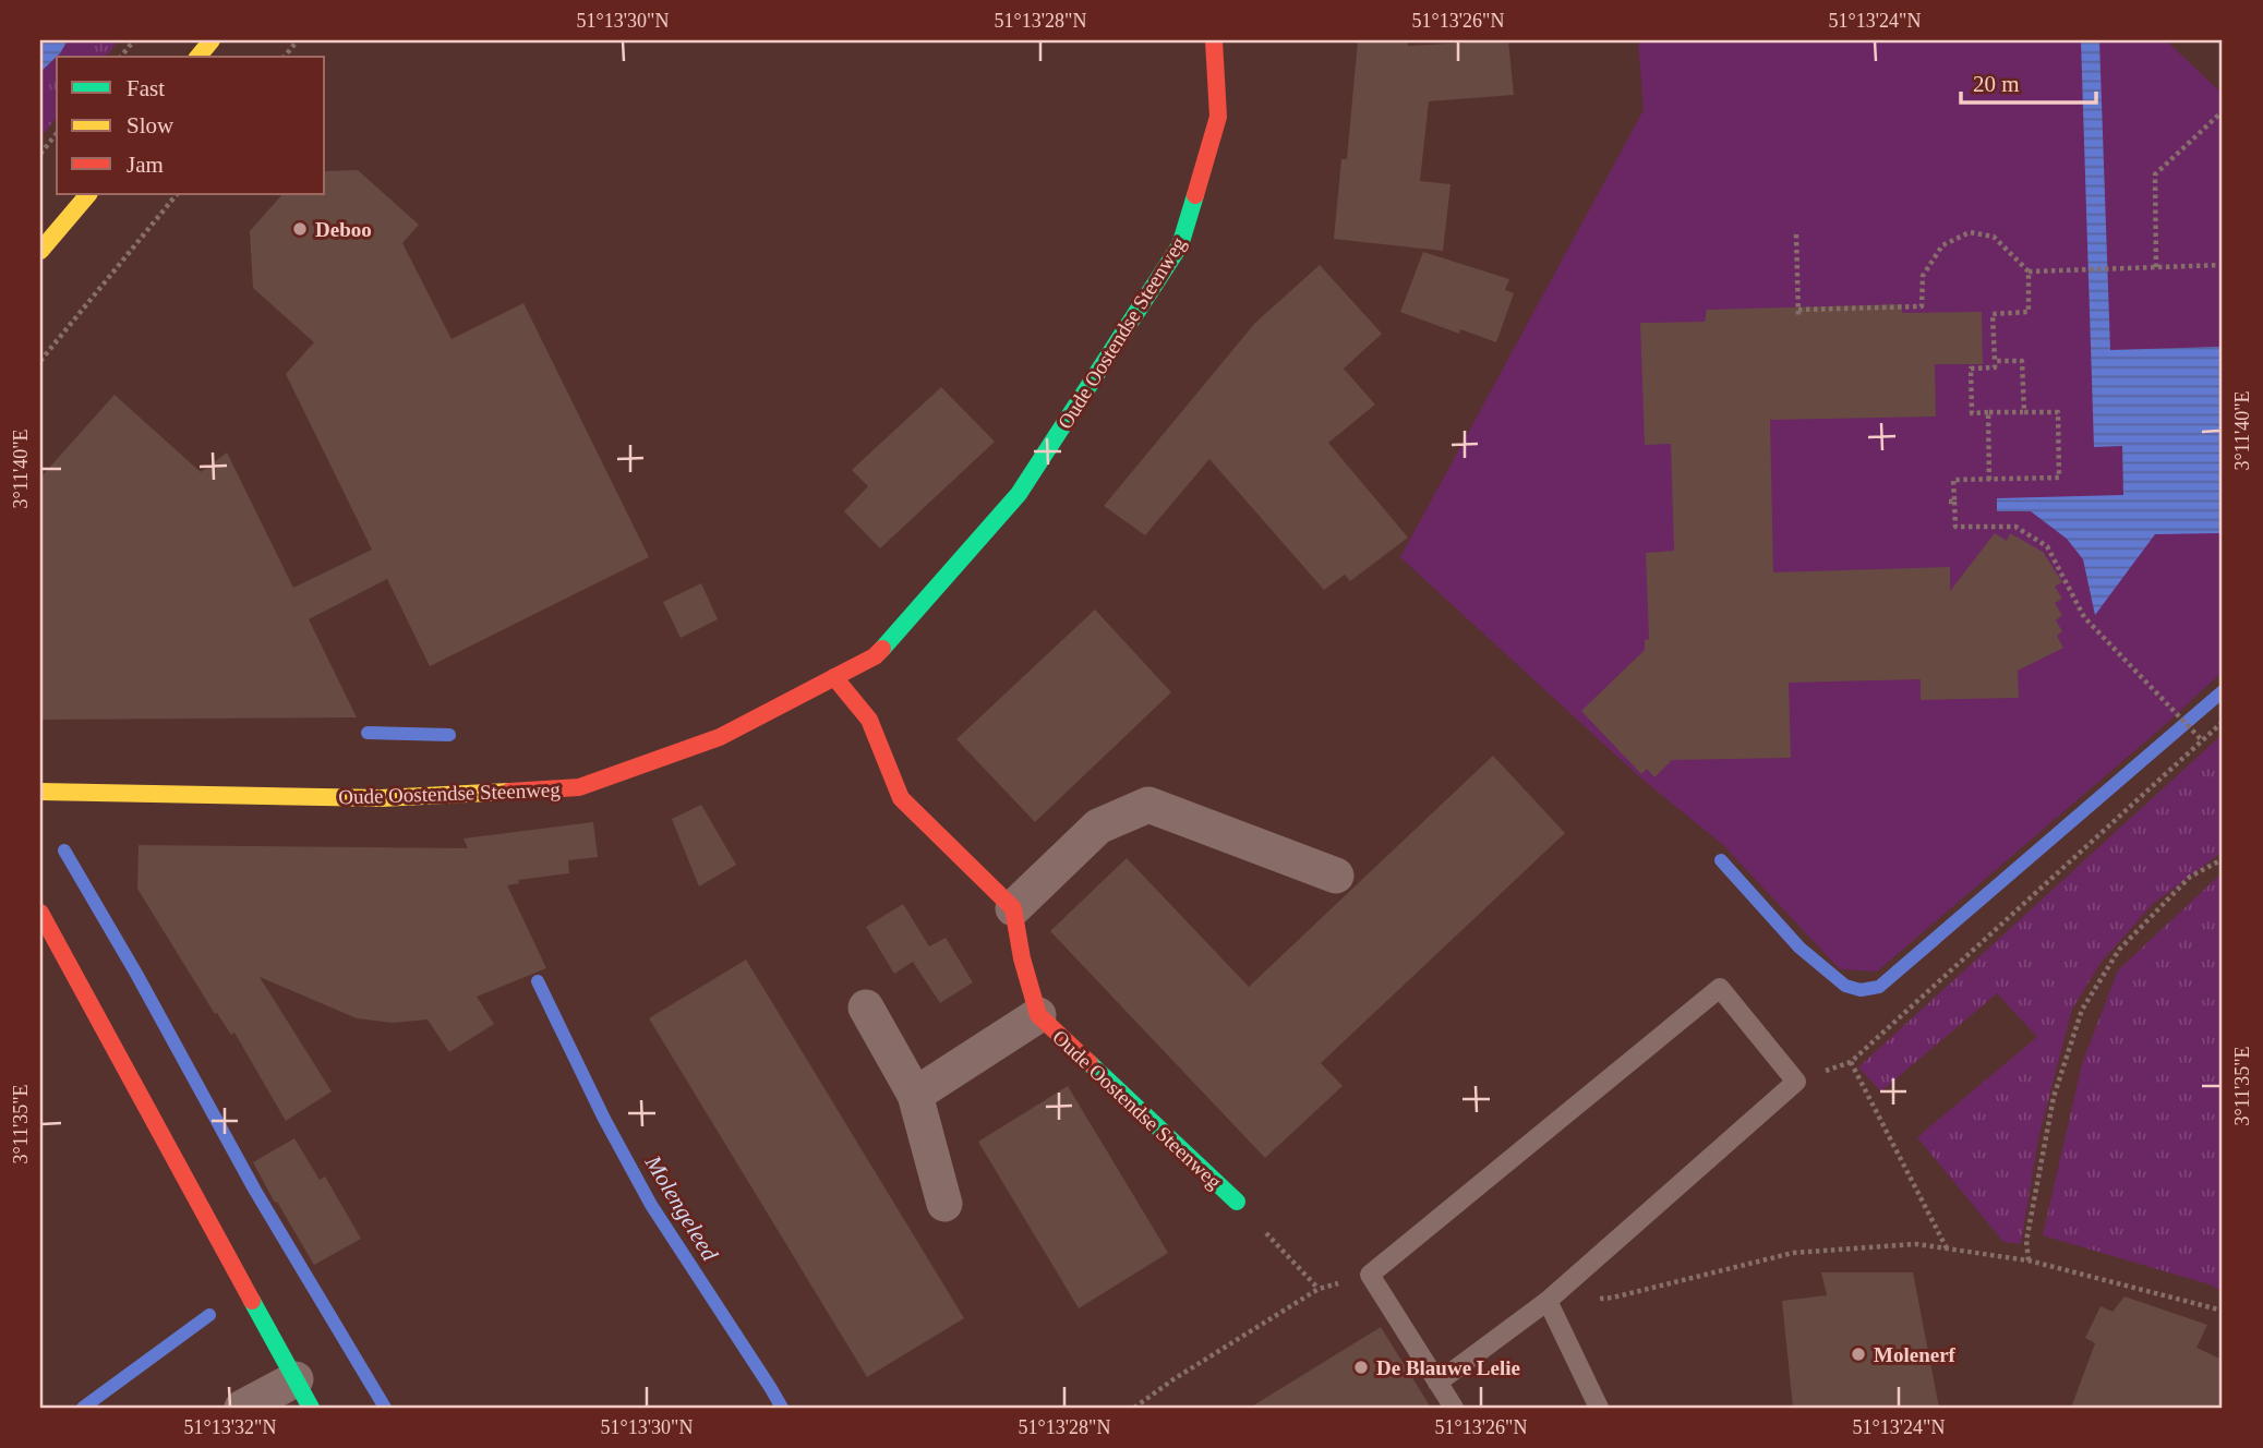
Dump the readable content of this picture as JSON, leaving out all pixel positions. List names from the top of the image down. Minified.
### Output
{"streets":{"street":["Oude Oostendse Steenweg"]},"water":["Molengeleed"],"places":["Deboo","Molenerf","De Blauwe Lelie"],"legend":["Fast","Slow","Jam"],"scale_bar":"20 m","coordinates":["51°13'30\"N","51°13'28\"N","51°13'26\"N","51°13'24\"N","3°11'40\"E","3°11'35\"E","51°13'32\"N"]}
